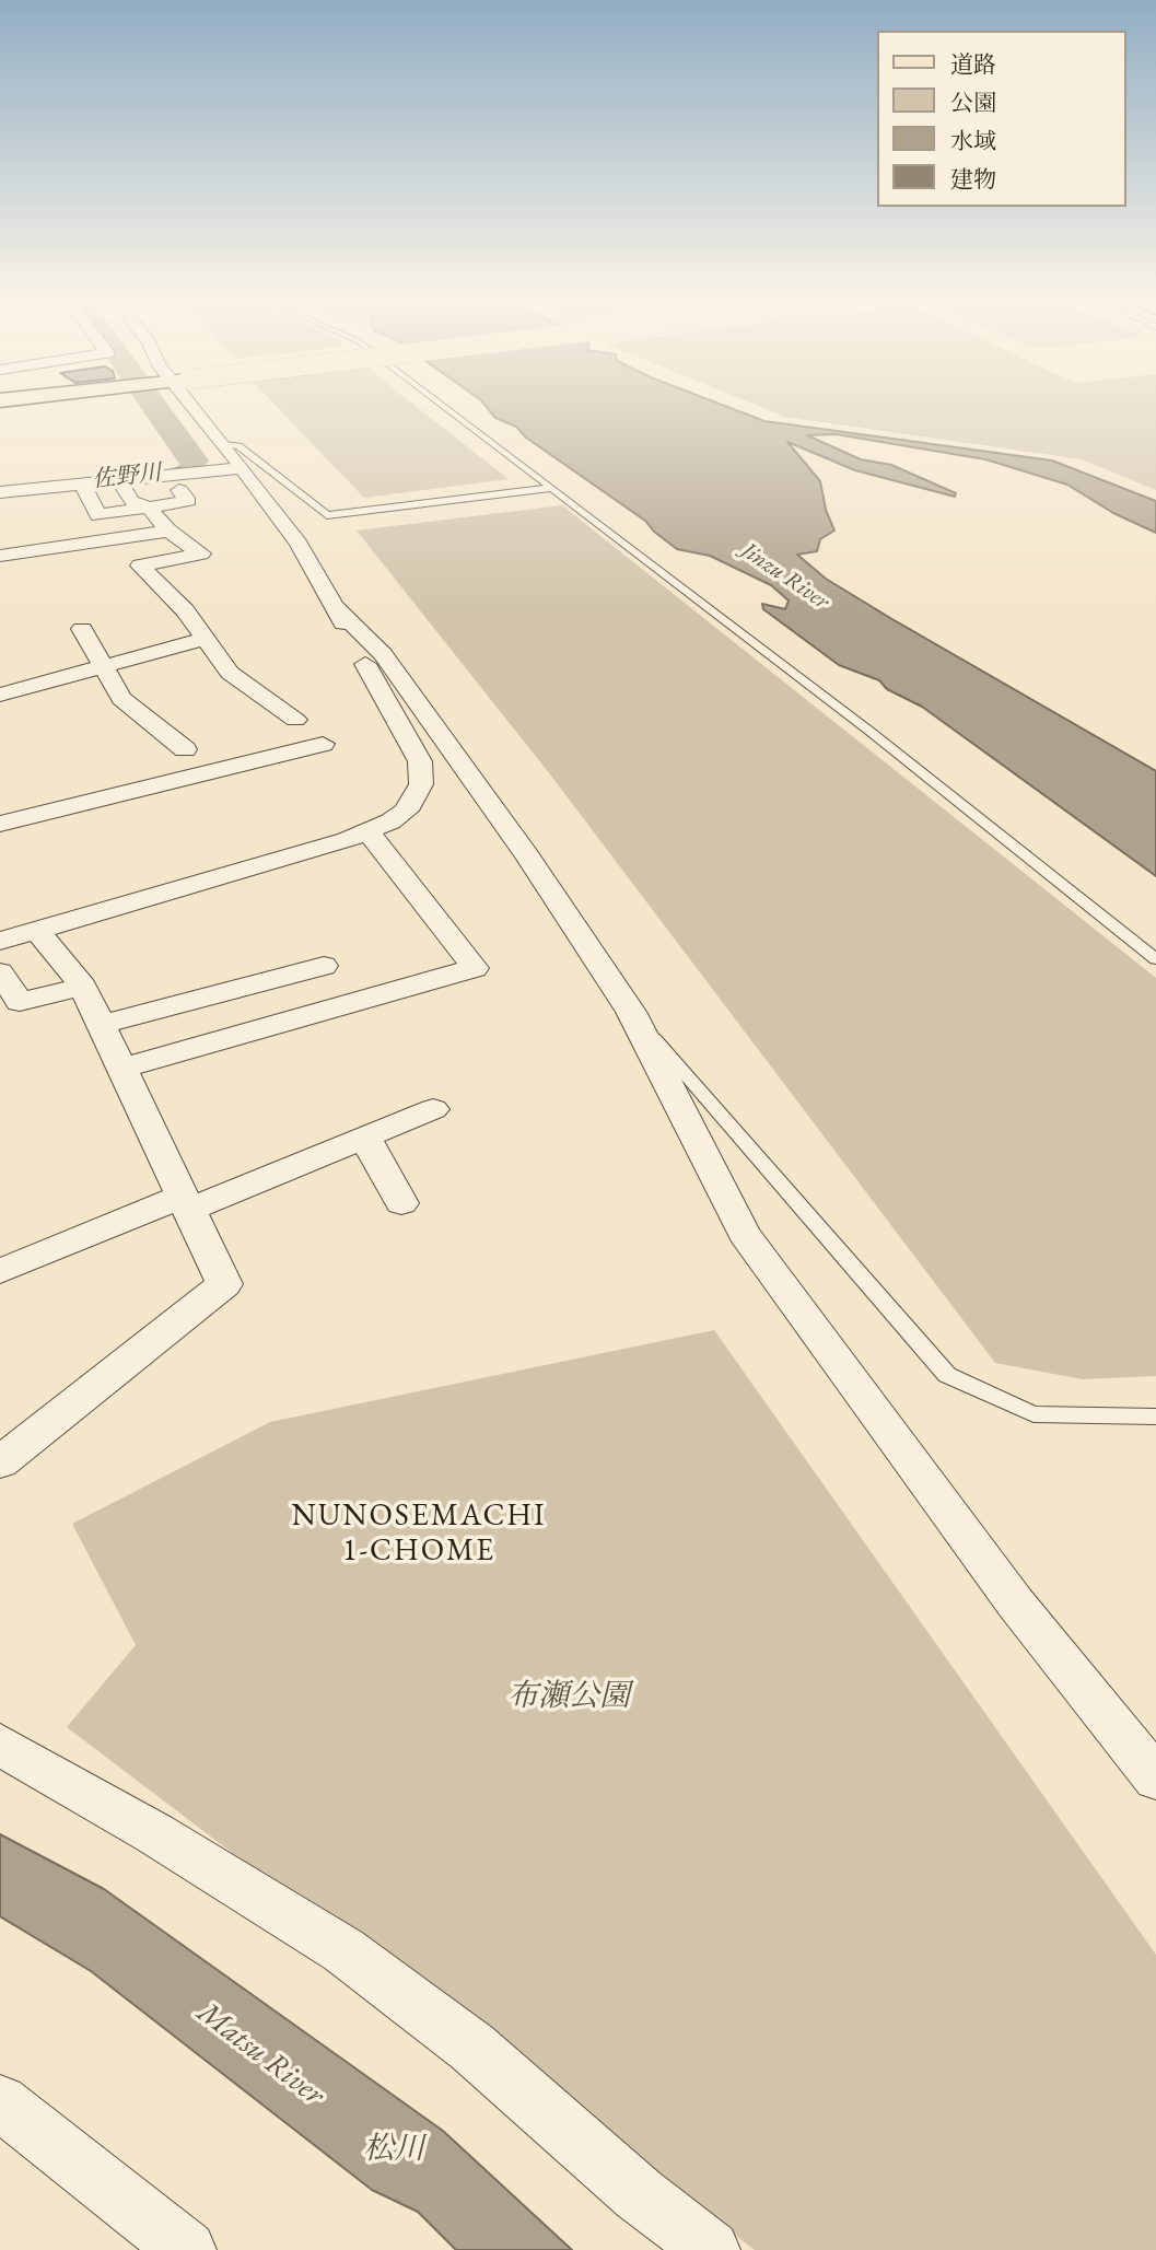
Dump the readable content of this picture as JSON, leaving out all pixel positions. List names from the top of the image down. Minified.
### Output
{"districts":["NUNOSEMACHI 1-CHOME"],"water":["佐野川","Jinzu River","Matsu River","松川"],"parks":["布瀬公園"],"legend":["道路","公園","水域","建物"]}
